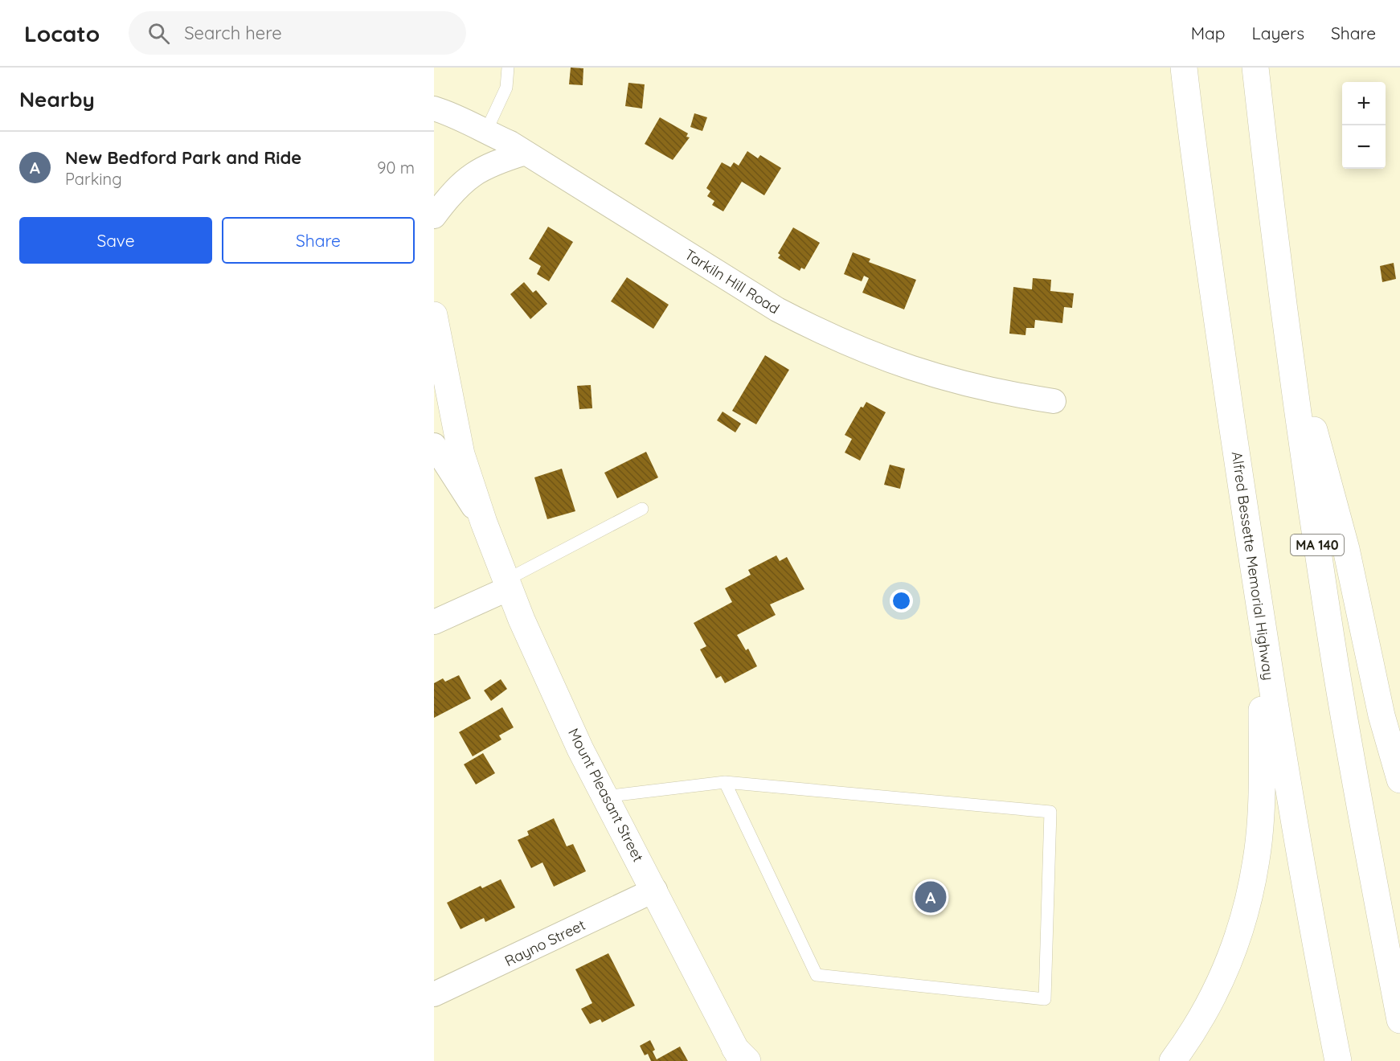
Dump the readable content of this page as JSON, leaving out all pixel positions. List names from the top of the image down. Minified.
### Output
{"streets":{"main road":["MA 140","Alfred Bessette Memorial Highway","Mount Pleasant Street"],"street":["Tarkiln Hill Road","Rayno Street"]},"crossings":[["Mount Pleasant Street","Rayno Street"]],"page":{"header":"Locato","search":"Search here","nav":["Map","Layers","Share"],"heading":"Nearby","map_buttons":["+","−"],"list":[{"mark":"A","name":"New Bedford Park and Ride","note":"Parking","value":"90 m"}],"buttons":["Save","Share"],"pins":"A"}}
